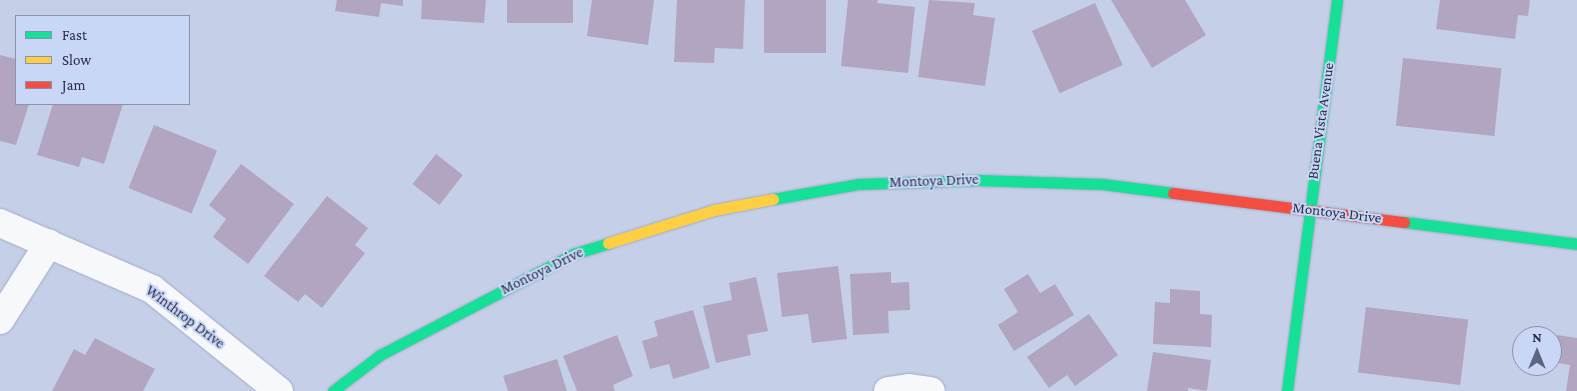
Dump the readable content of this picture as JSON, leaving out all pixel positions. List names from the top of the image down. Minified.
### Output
{"streets":{"street":["Buena Vista Avenue","Montoya Drive","Winthrop Drive"]},"crossings":[["Buena Vista Avenue","Montoya Drive"]],"legend":["Fast","Slow","Jam"],"north":"top"}
